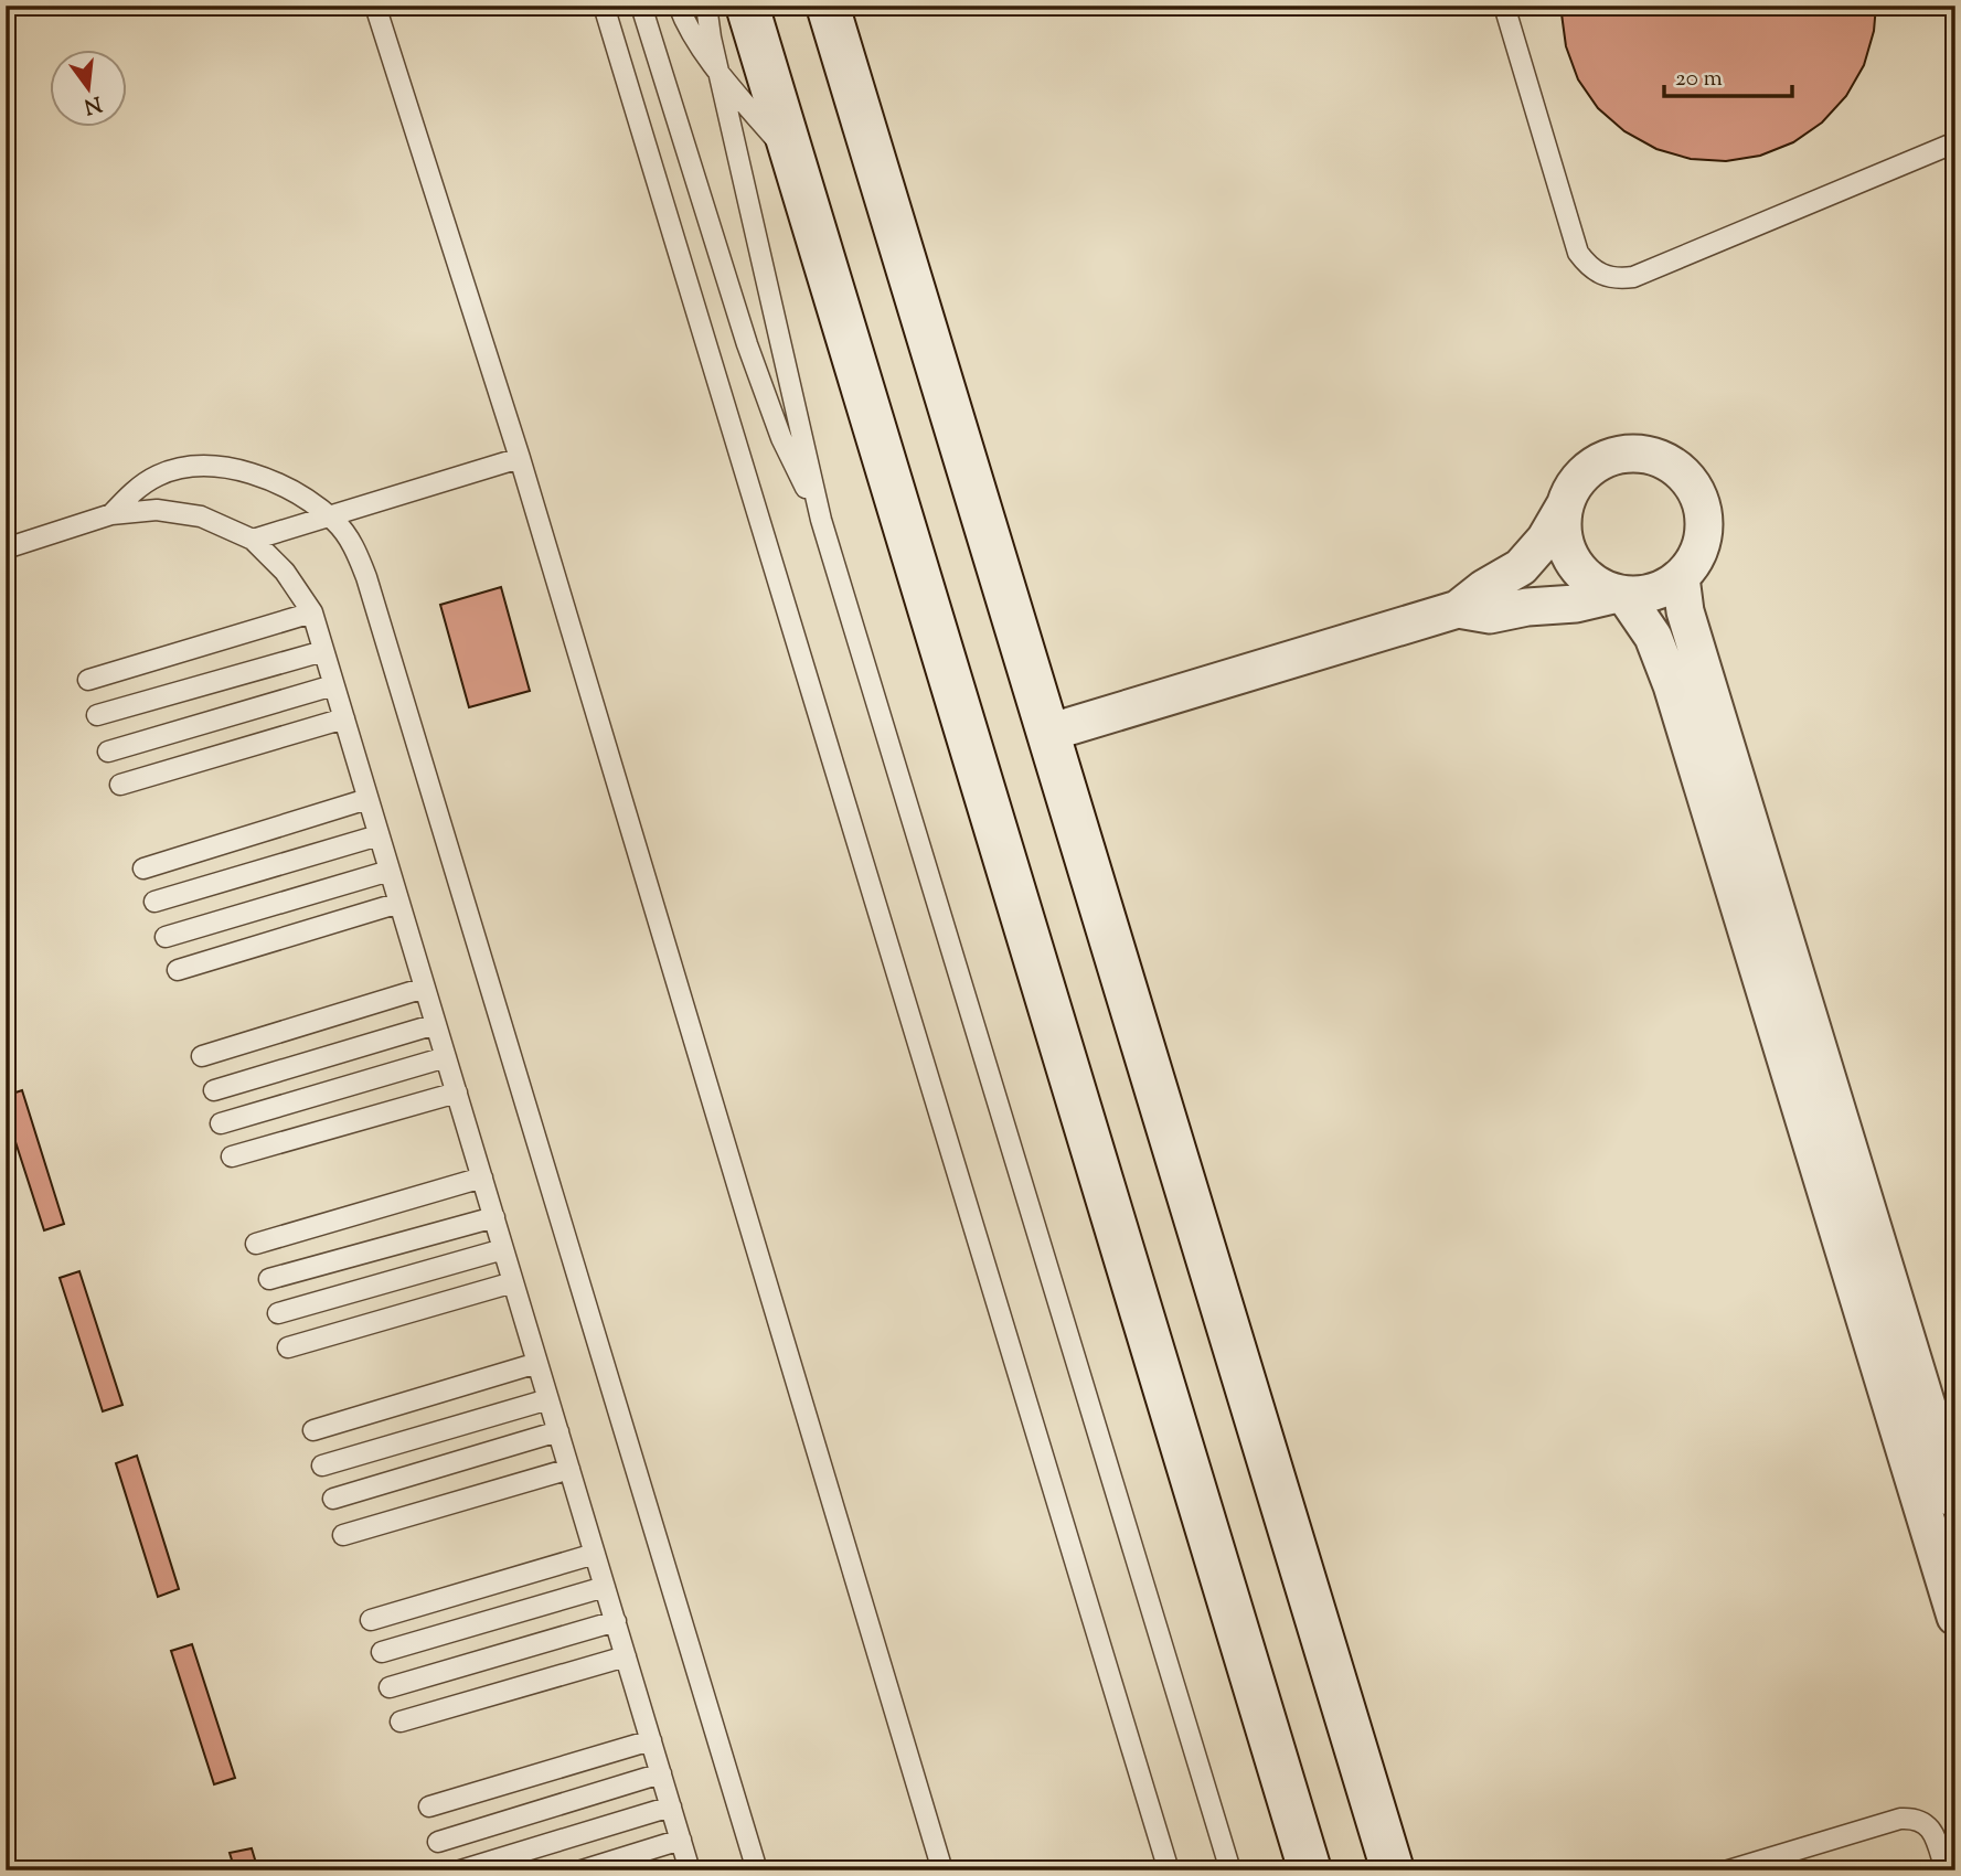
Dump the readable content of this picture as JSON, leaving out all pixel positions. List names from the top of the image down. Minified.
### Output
{"scale_bar":"20 m","north":"bottom"}
